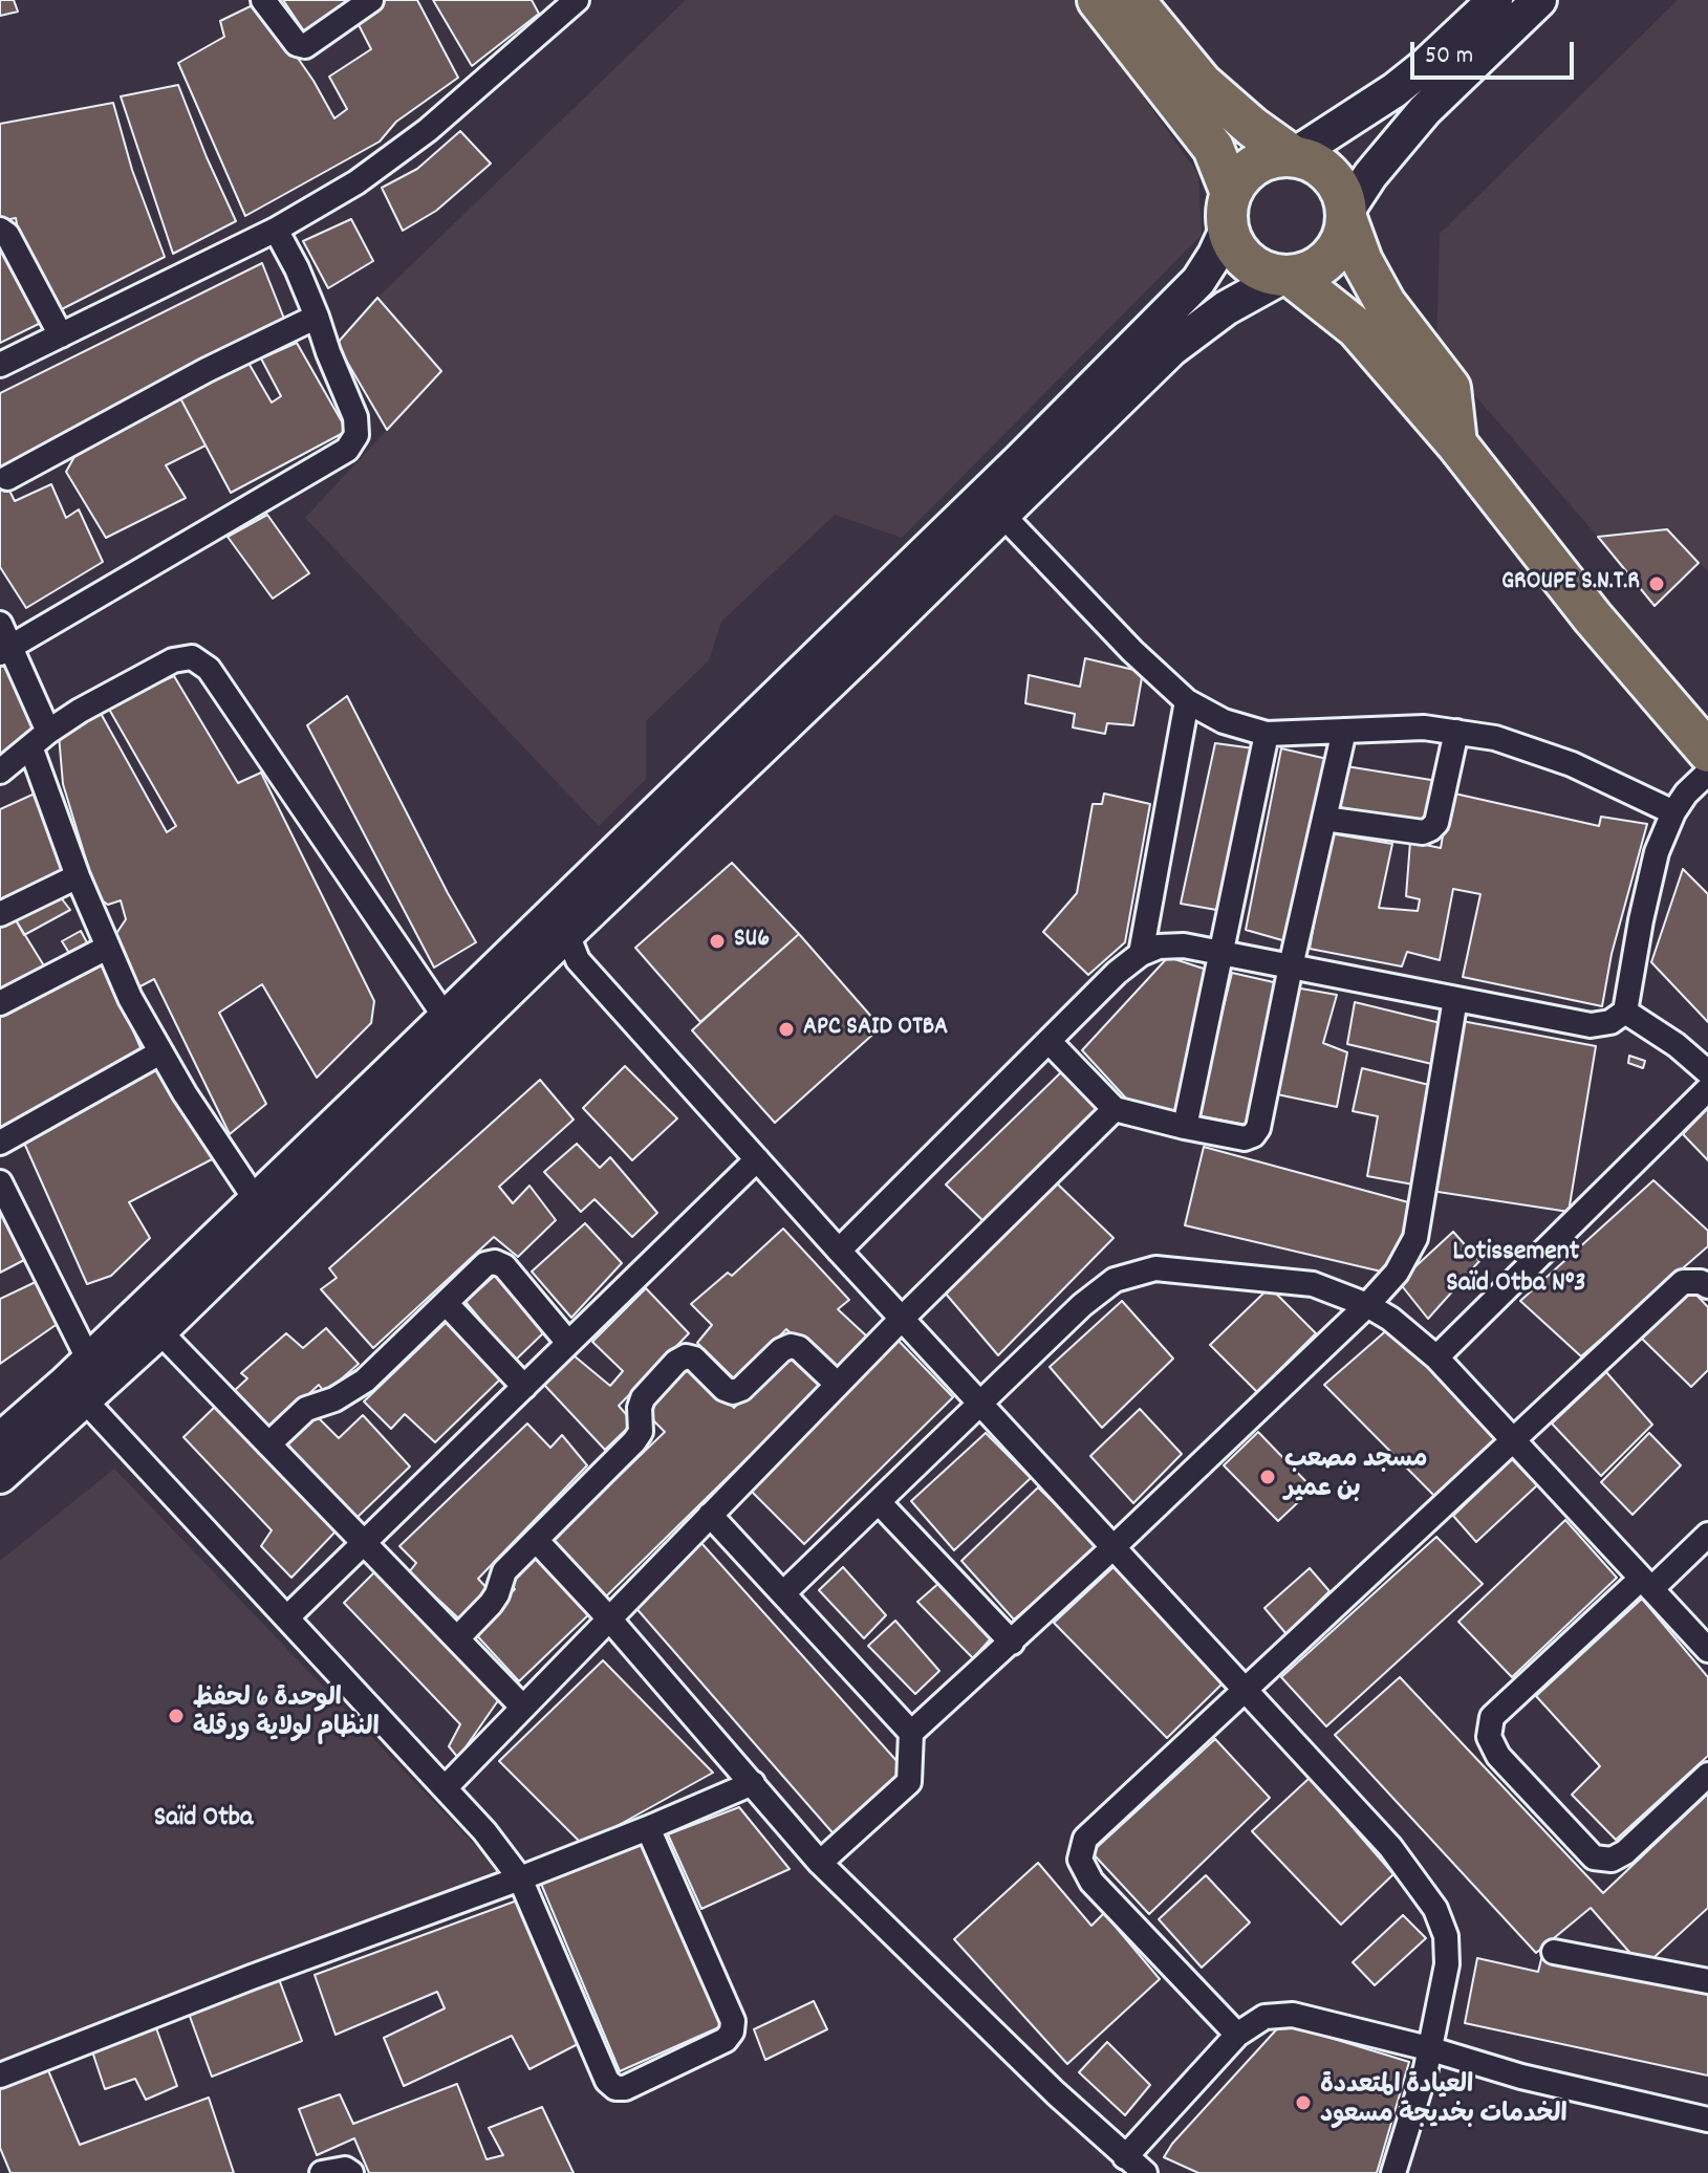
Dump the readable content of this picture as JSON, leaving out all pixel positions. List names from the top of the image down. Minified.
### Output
{"districts":["Lotissement Saïd Otba N°3","Saïd Otba"],"places":["GROUPE S.N.T.R","SU6","APC SAID OTBA","مسجد مصعب بن عمير","الوحدة 6 لحفظ النظام لولاية ورقلة","العيادة المتعددة الخدمات بخديجة مسعود"],"scale_bar":"50 m"}
